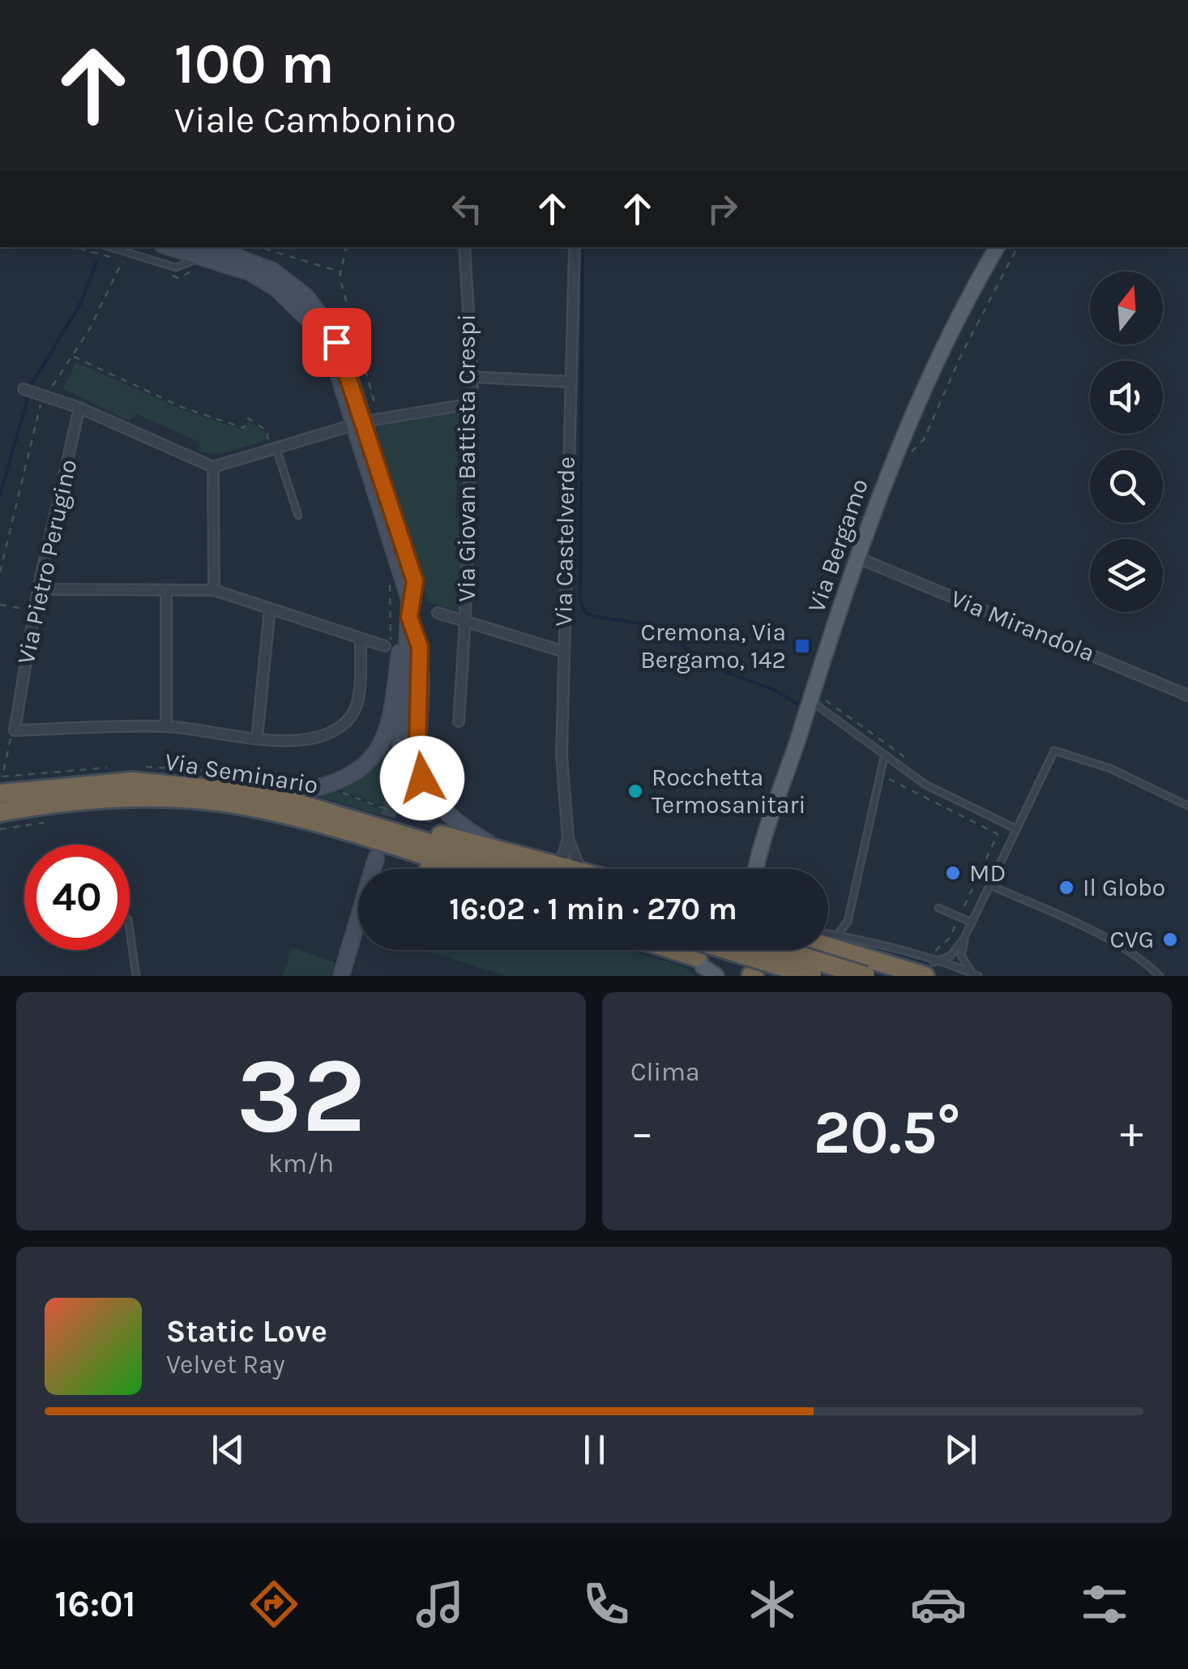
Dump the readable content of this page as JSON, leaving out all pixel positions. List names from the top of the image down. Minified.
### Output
{"streets":{"highway":["Via Seminario"],"main road":["Via Bergamo"],"street":["Via Giovan Battista Crespi","Via Castelverde","Via Pietro Perugino","Via Mirandola"]},"crossings":[["Via Bergamo","Via Mirandola"]],"places":{"transit":["Cremona, Via Bergamo, 142"],"other":["Rocchetta Termosanitari","MD","Il Globo","CVG"]},"north":"top","page":{"turn":["100 m","Viale Cambonino"],"limit":"40","trip":"16:02 · 1 min · 270 m","tile":[["32","km/h"],"Clima"],"heat":["−","20.5°","+"],"song":["Static Love","Velvet Ray"],"tabs":"16:01"}}
